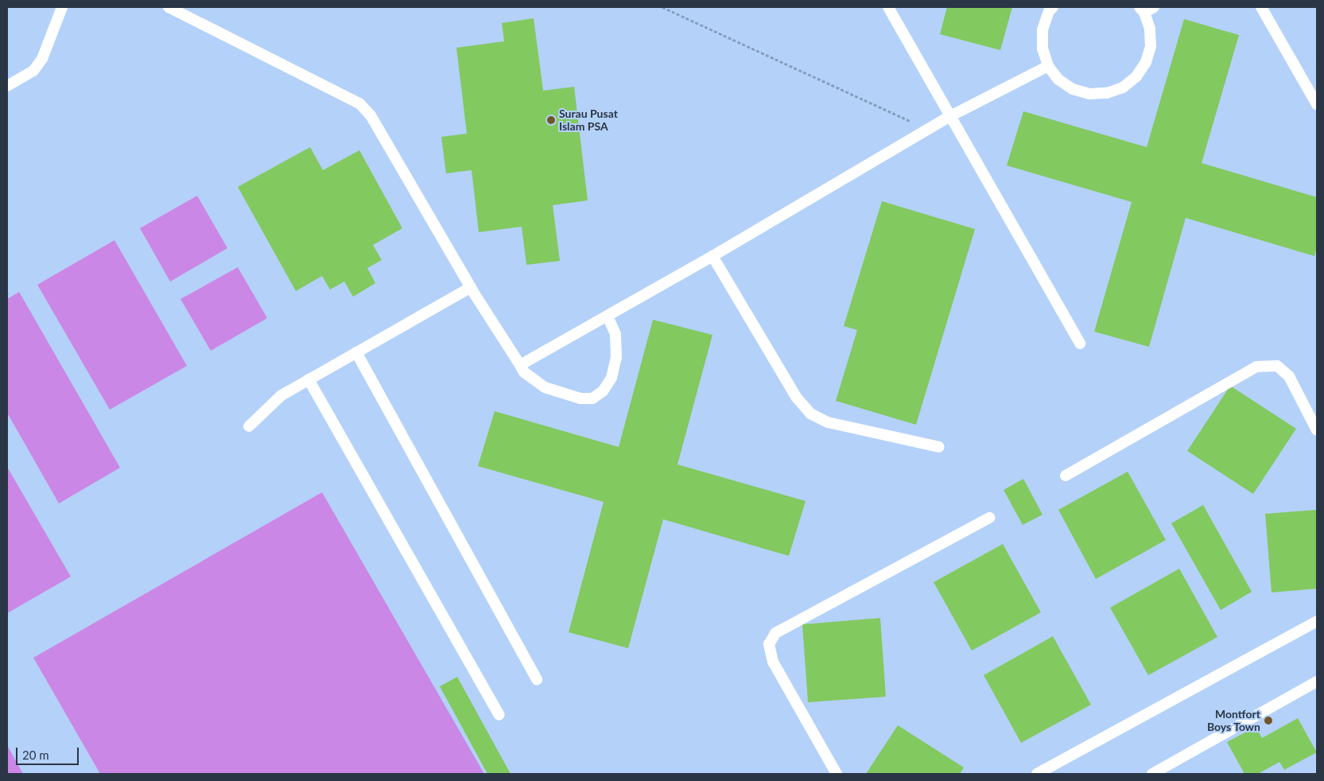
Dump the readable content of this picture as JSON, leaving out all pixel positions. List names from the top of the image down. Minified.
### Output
{"places":["Surau Pusat Islam PSA","Montfort Boys Town"],"scale_bar":"20 m"}
